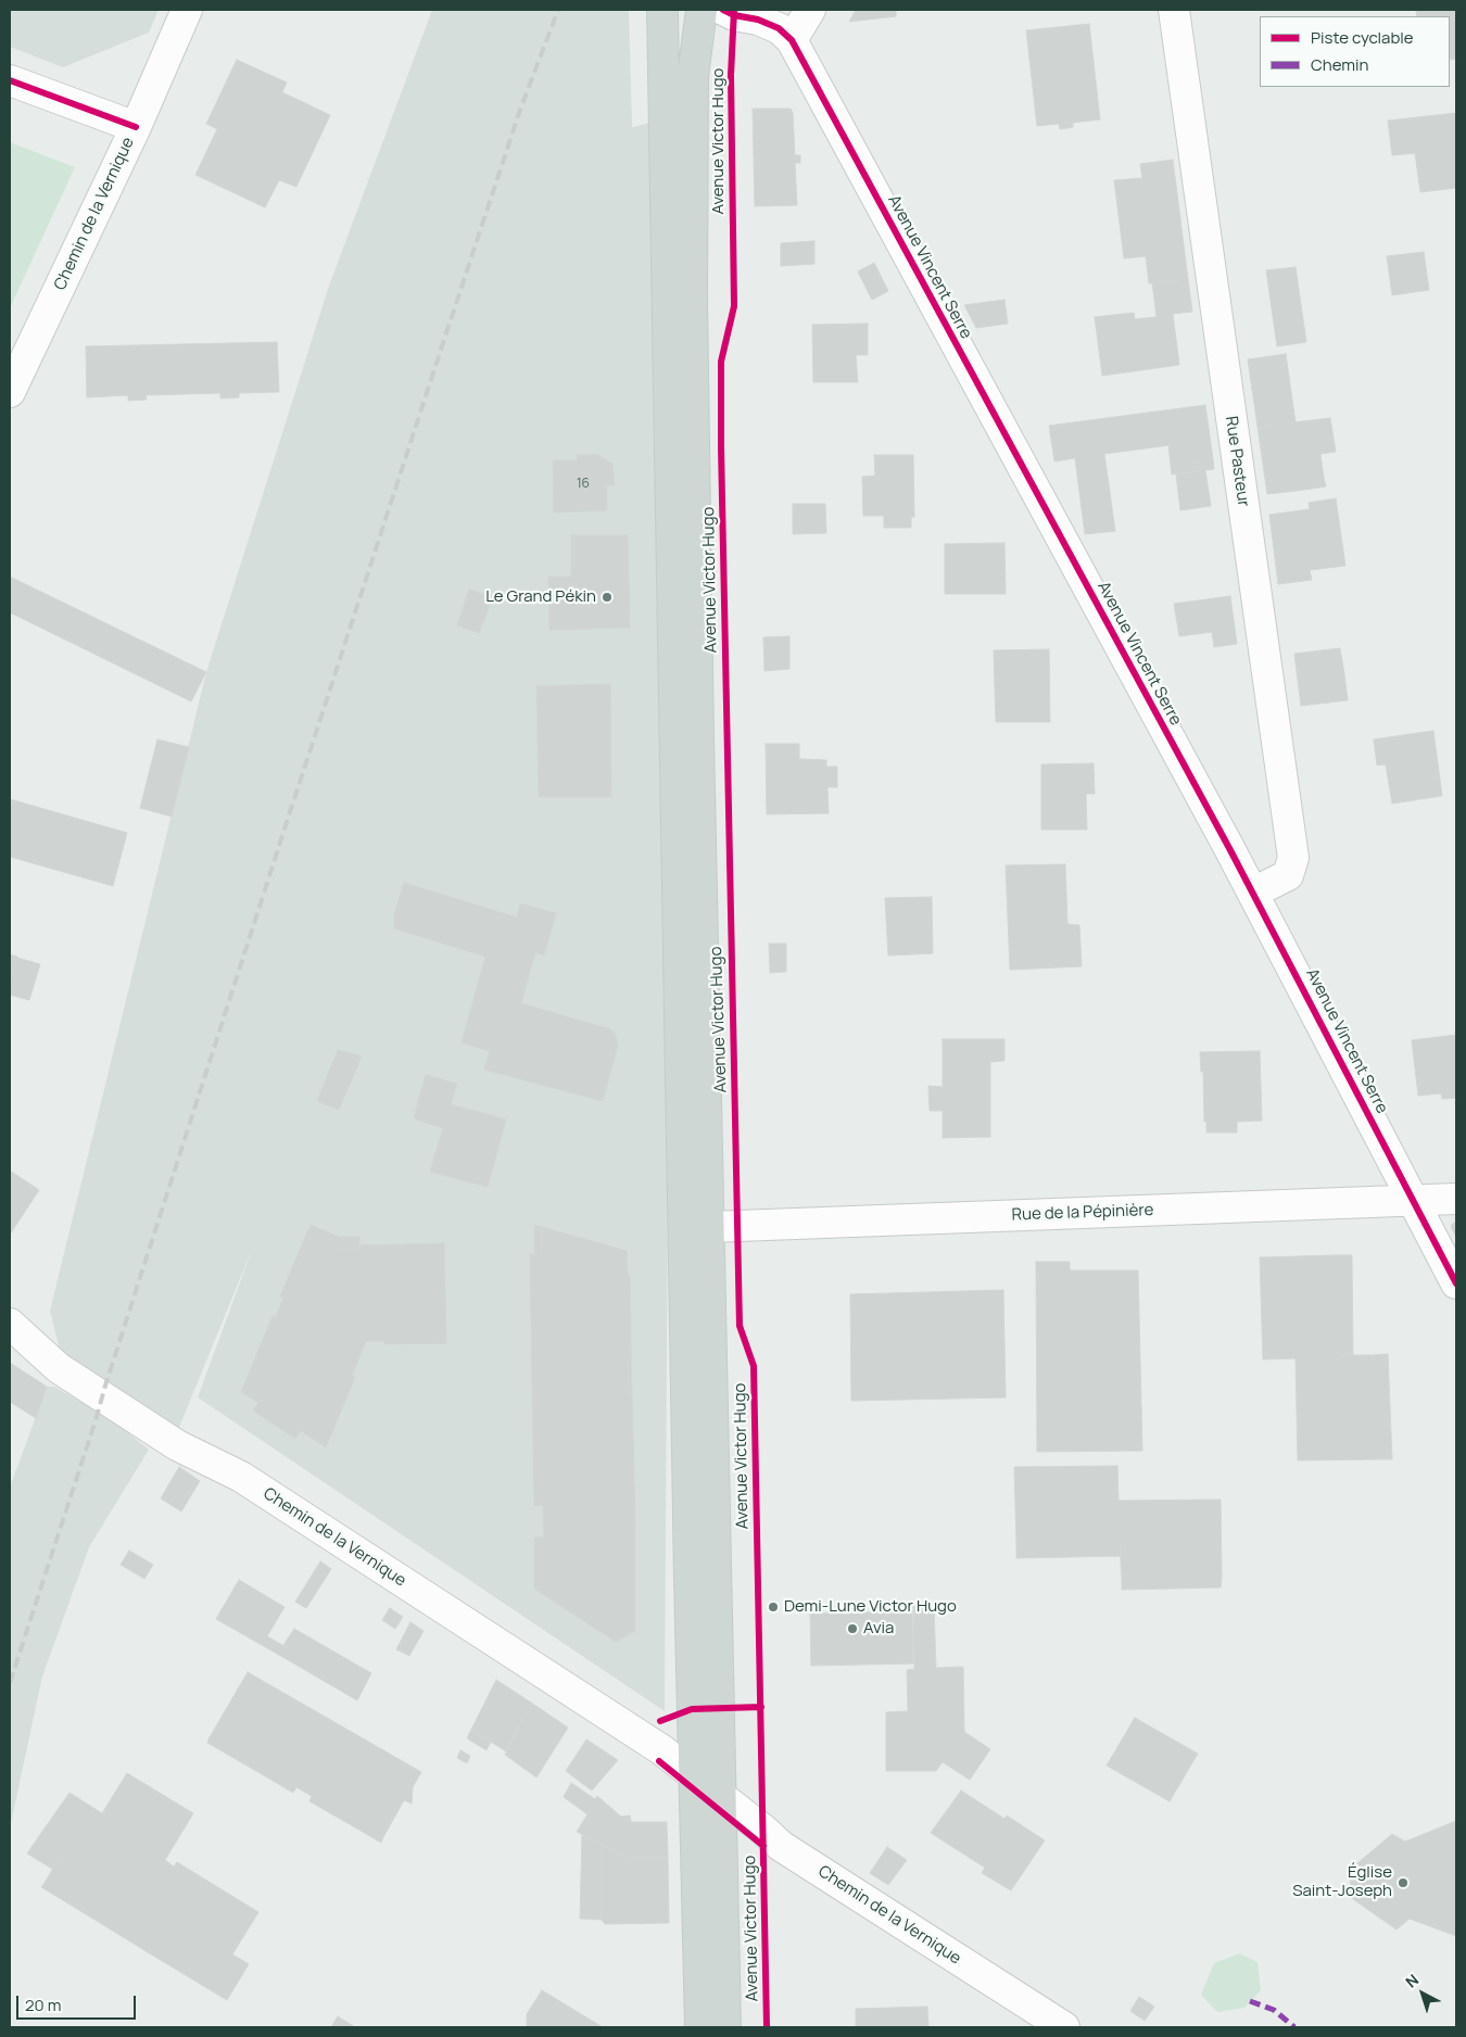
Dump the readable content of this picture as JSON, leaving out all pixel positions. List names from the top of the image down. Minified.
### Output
{"streets":{"main road":["Avenue Victor Hugo"],"street":["Chemin de la Vernique","Avenue Vincent Serre","Rue Pasteur","Rue de la Pépinière"]},"crossings":[["Avenue Victor Hugo","Chemin de la Vernique"],["Avenue Victor Hugo","Rue de la Pépinière"],["Avenue Vincent Serre","Rue Pasteur"],["Avenue Vincent Serre","Rue de la Pépinière"]],"places":["Le Grand Pékin","Demi-Lune Victor Hugo","Avia","Église Saint-Joseph"],"house_numbers":["16"],"legend":["Piste cyclable","Chemin"],"scale_bar":"20 m","north":"top left"}
